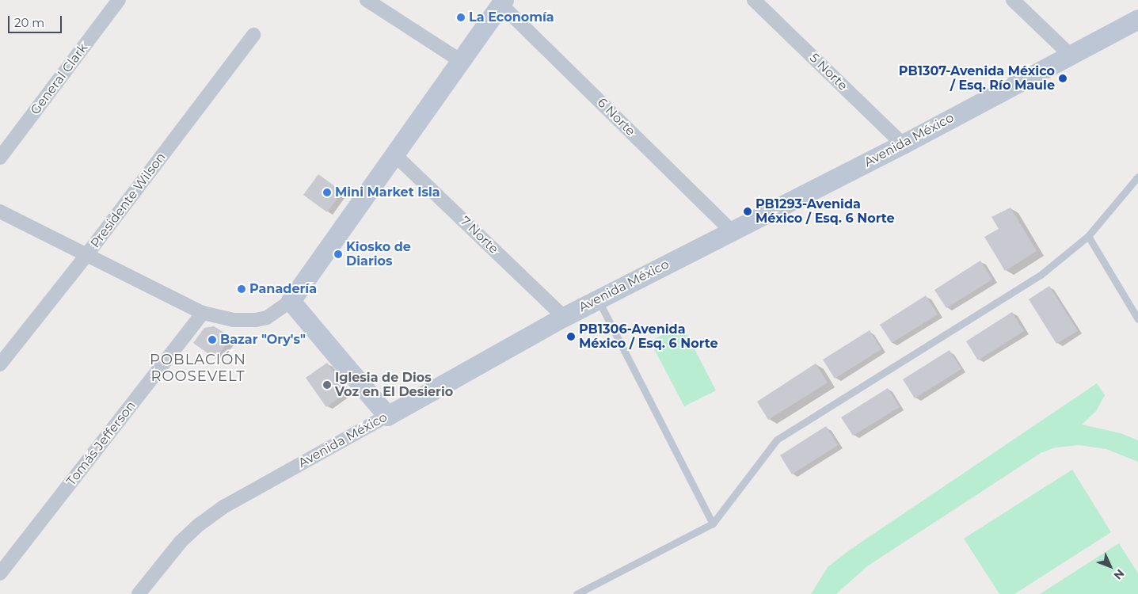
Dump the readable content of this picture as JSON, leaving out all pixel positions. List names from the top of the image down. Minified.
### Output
{"streets":{"street":["5 Norte","General Clark","6 Norte","Avenida México","Presidente Wilson","7 Norte","Tomás Jefferson"]},"crossings":[["5 Norte","Avenida México"],["6 Norte","Avenida México"],["Avenida México","7 Norte"]],"districts":["POBLACIÓN ROOSEVELT"],"places":["La Economía","PB1307-Avenida México / Esq. Río Maule","Mini Market Isla","PB1293-Avenida México / Esq. 6 Norte","Kiosko de Diarios","Panadería","PB1306-Avenida México / Esq. 6 Norte","Bazar \"Ory's\"","Iglesia de Dios Voz en El Desierio"],"scale_bar":"20 m","north":"bottom right"}
